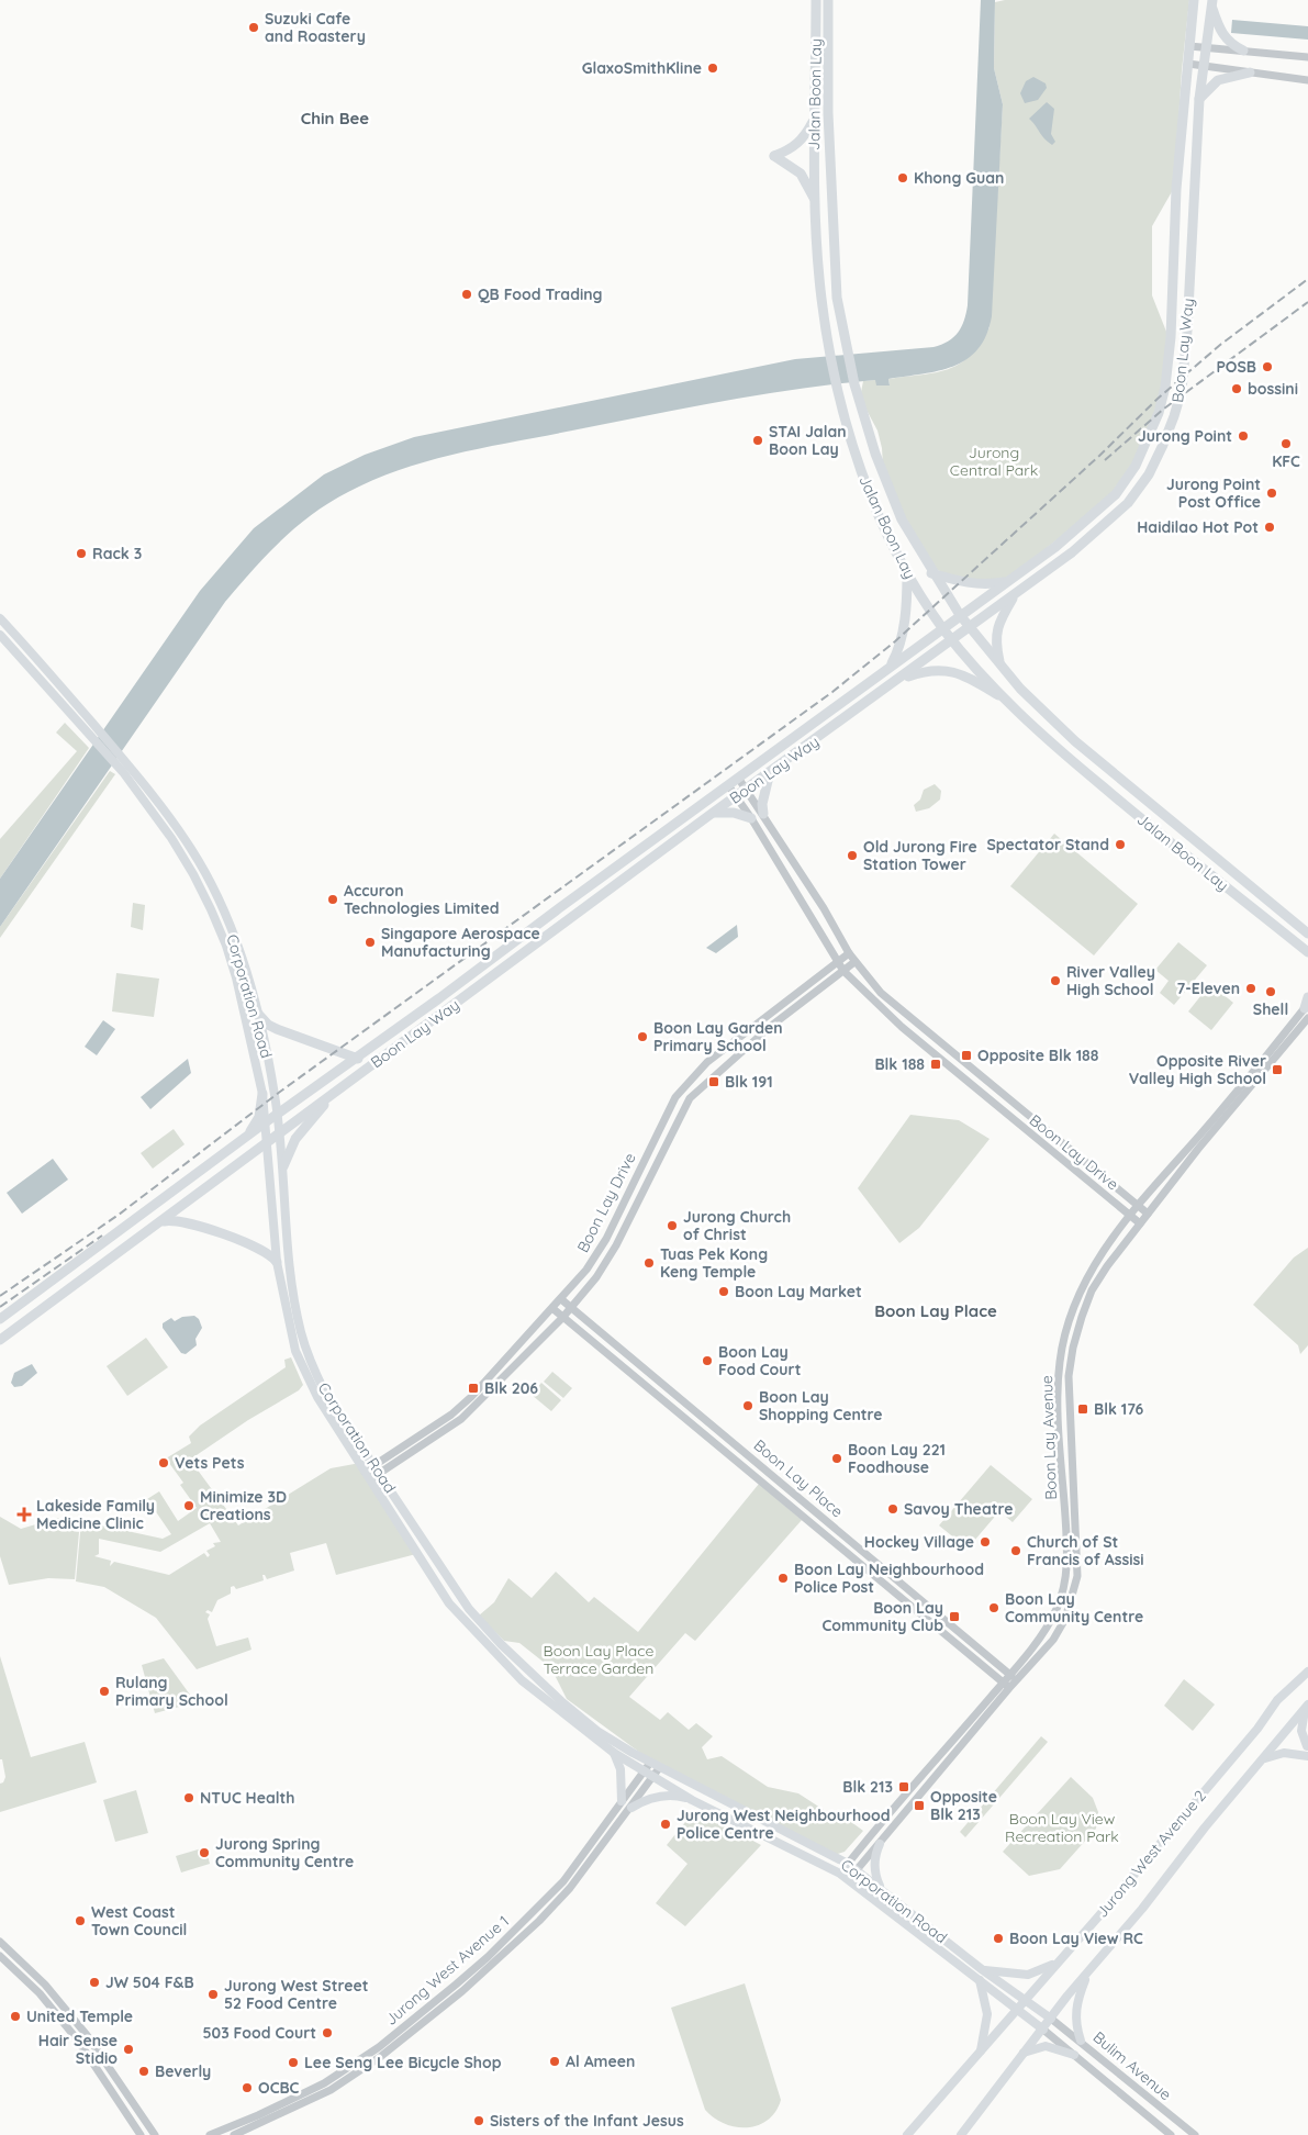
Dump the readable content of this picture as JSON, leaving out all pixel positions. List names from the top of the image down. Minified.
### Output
{"streets":{"main road":["Jalan Boon Lay","Boon Lay Way","Corporation Road","Jurong West Avenue 2"],"street":["Boon Lay Drive","Boon Lay Avenue","Boon Lay Place","Jurong West Avenue 1","Bulim Avenue"]},"crossings":[["Jalan Boon Lay","Boon Lay Way"],["Boon Lay Way","Corporation Road"],["Boon Lay Way","Boon Lay Drive"],["Corporation Road","Boon Lay Drive"],["Corporation Road","Boon Lay Avenue"],["Corporation Road","Jurong West Avenue 2"],["Corporation Road","Jurong West Avenue 1"],["Corporation Road","Bulim Avenue"],["Boon Lay Drive","Boon Lay Avenue"],["Boon Lay Drive","Boon Lay Place"],["Boon Lay Avenue","Boon Lay Place"],["Jurong West Avenue 2","Bulim Avenue"]],"districts":["Chin Bee","Boon Lay Place"],"parks":["Jurong Central Park","Boon Lay Place Terrace Garden","Boon Lay View Recreation Park"],"places":{"other":["Suzuki Cafe and Roastery","GlaxoSmithKline","Khong Guan","QB Food Trading","POSB","bossini","Jurong Point","STAI Jalan Boon Lay","KFC","Jurong Point Post Office","Haidilao Hot Pot","Rack 3","Spectator Stand","Old Jurong Fire Station Tower","Accuron Technologies Limited","Singapore Aerospace Manufacturing","River Valley High School","7-Eleven","Shell","Boon Lay Garden Primary School","Jurong Church of Christ","Tuas Pek Kong Keng Temple","Boon Lay Market","Boon Lay Food Court","Boon Lay Shopping Centre","Boon Lay 221 Foodhouse","Vets Pets","Minimize 3D Creations","Savoy Theatre","Hockey Village","Church of St Francis of Assisi","Boon Lay Neighbourhood Police Post","Boon Lay Community Centre","Rulang Primary School","NTUC Health","Jurong West Neighbourhood Police Centre","Jurong Spring Community Centre","West Coast Town Council","Boon Lay View RC","JW 504 F&B","Jurong West Street 52 Food Centre","United Temple","503 Food Court","Hair Sense Stidio","Al Ameen","Lee Seng Lee Bicycle Shop","Beverly","OCBC","Sisters of the Infant Jesus"],"transit":["Opposite Blk 188","Blk 188","Opposite River Valley High School","Blk 191","Blk 206","Blk 176","Boon Lay Community Club","Blk 213","Opposite Blk 213"],"health":["Lakeside Family Medicine Clinic"]}}
